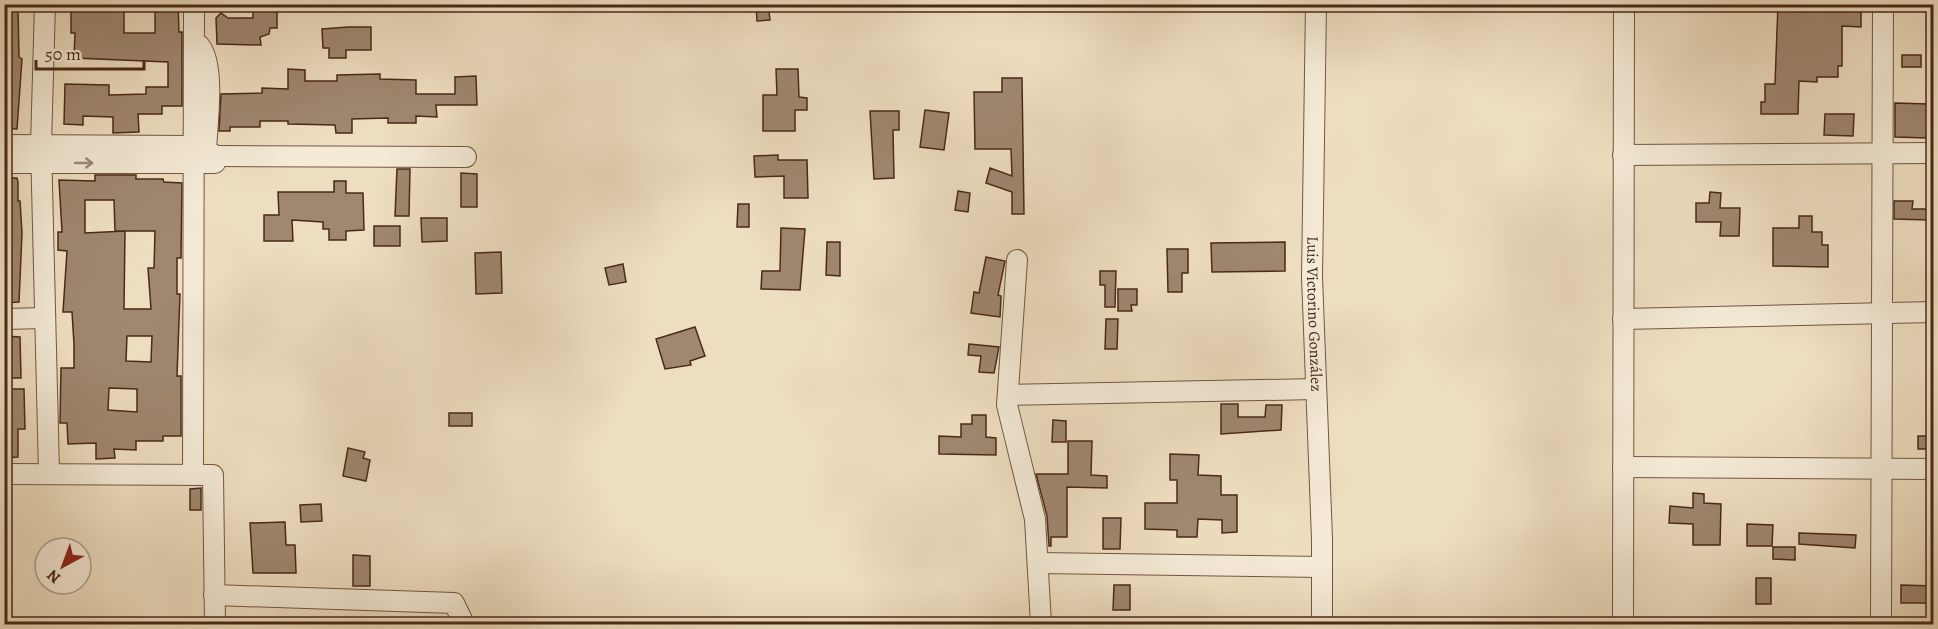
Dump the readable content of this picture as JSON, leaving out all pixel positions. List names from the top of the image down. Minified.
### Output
{"streets":{"street":["Luis Victorino González"]},"scale_bar":"50 m","north":"bottom left"}
